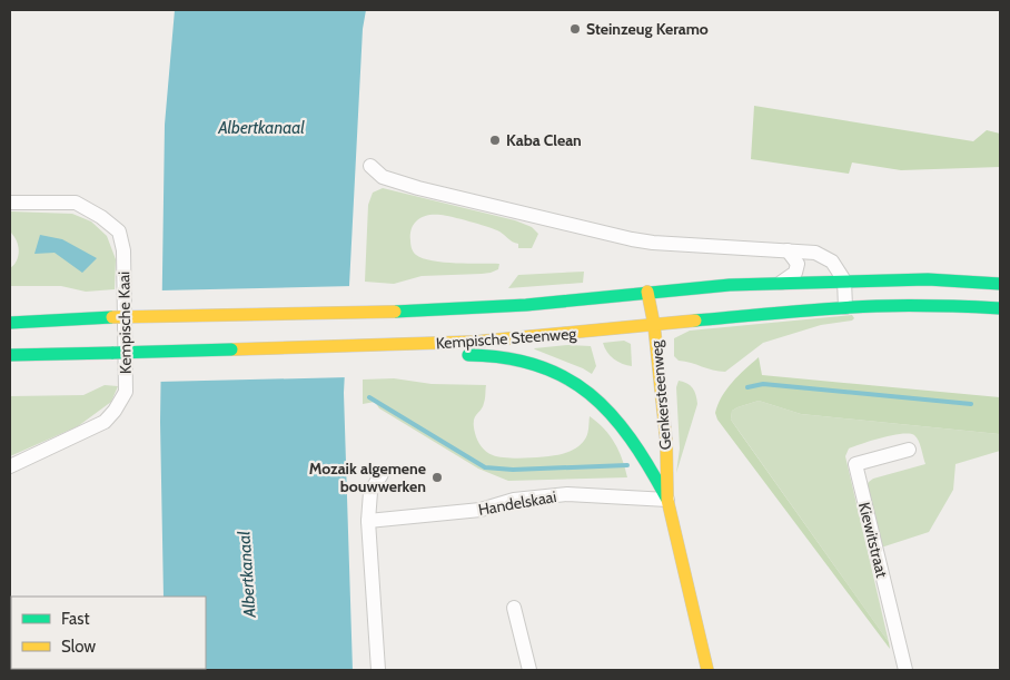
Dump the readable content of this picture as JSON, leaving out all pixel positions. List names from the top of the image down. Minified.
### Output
{"streets":{"main road":["Kempische Steenweg","Genkersteenweg"],"street":["Kempische Kaai","Handelskaai","Kiewitstraat"]},"crossings":[["Kempische Steenweg","Genkersteenweg"],["Genkersteenweg","Handelskaai"]],"water":["Albertkanaal"],"places":["Steinzeug Keramo","Kaba Clean","Mozaik algemene bouwwerken"],"legend":["Fast","Slow"]}
